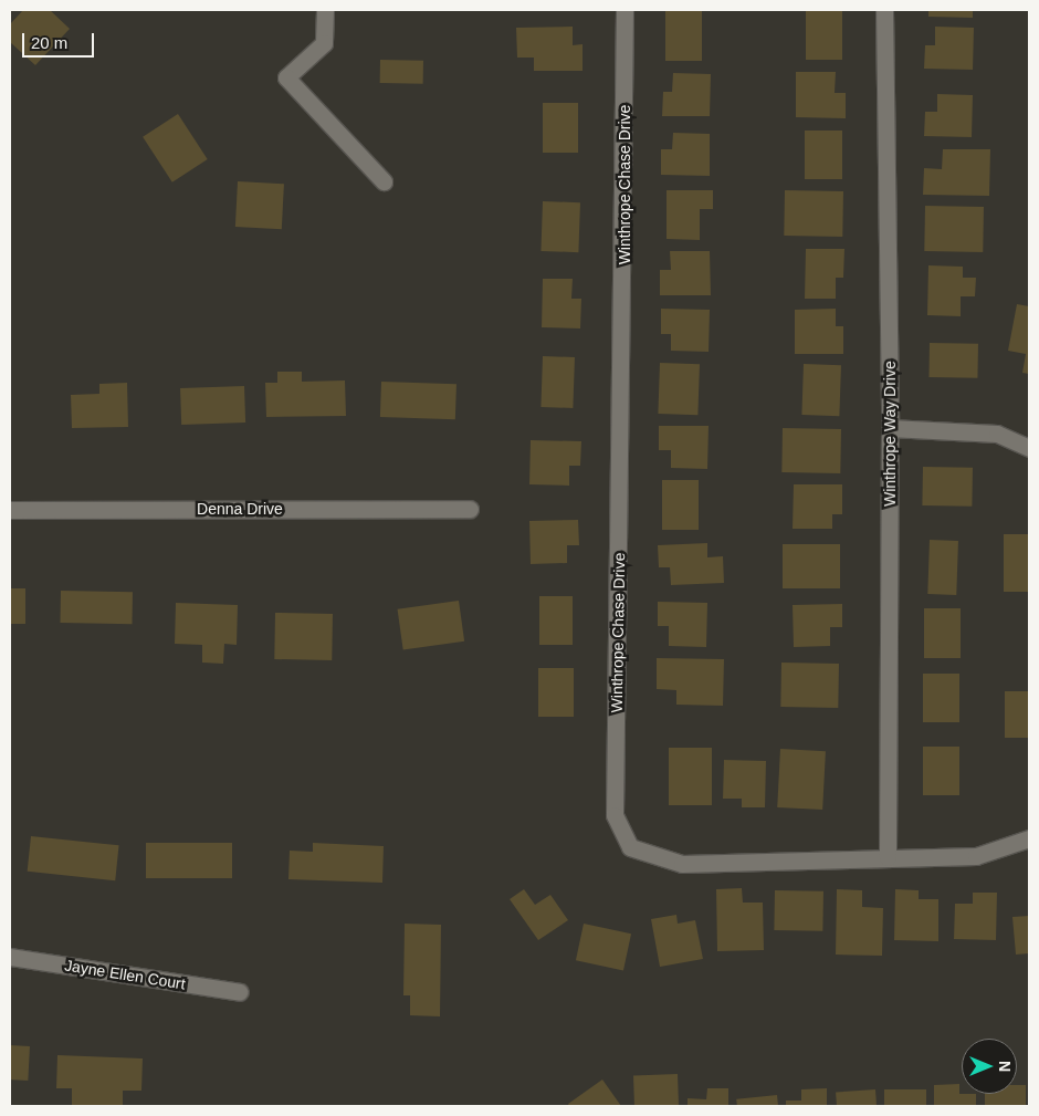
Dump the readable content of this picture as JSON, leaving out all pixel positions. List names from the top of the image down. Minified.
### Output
{"streets":{"street":["Winthrope Chase Drive","Winthrope Way Drive","Denna Drive","Jayne Ellen Court"]},"crossings":[["Winthrope Chase Drive","Winthrope Way Drive"]],"scale_bar":"20 m","north":"right"}
